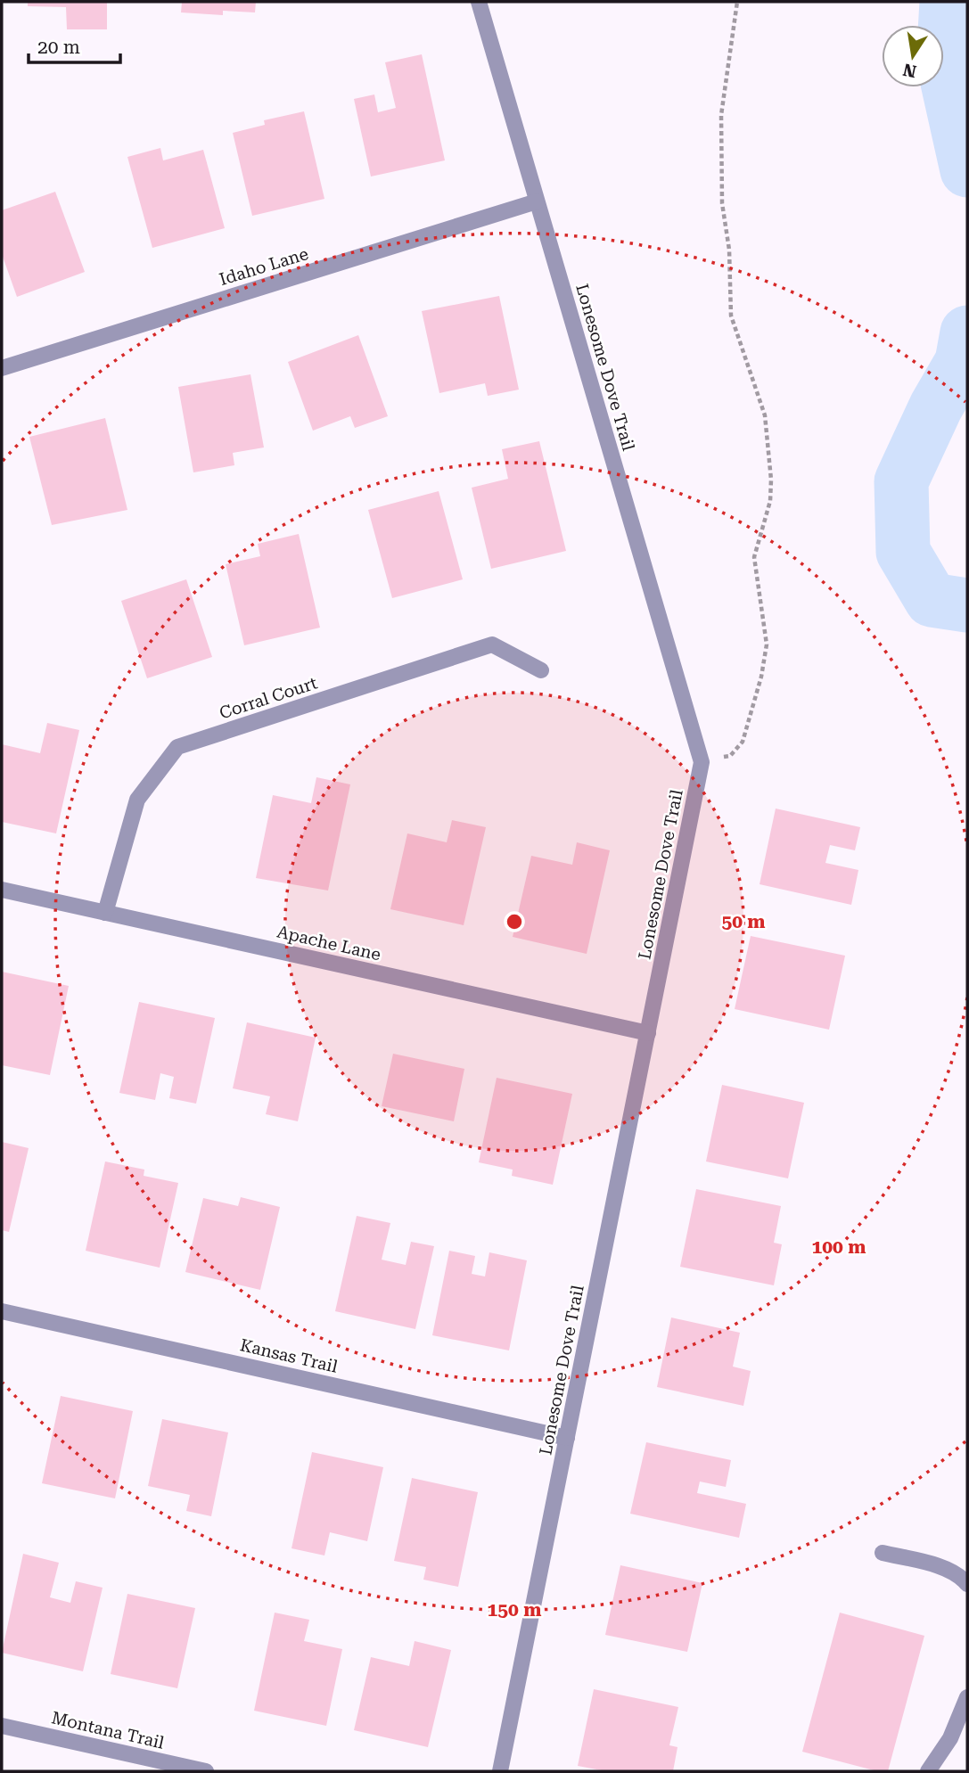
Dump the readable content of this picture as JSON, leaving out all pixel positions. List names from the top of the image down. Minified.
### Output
{"streets":{"street":["Idaho Lane","Lonesome Dove Trail","Corral Court","Apache Lane","Kansas Trail","Montana Trail"]},"crossings":[["Idaho Lane","Lonesome Dove Trail"],["Lonesome Dove Trail","Apache Lane"],["Lonesome Dove Trail","Kansas Trail"],["Corral Court","Apache Lane"]],"scale_bar":"20 m","north":"bottom","rings":["50 m","100 m","150 m"]}
